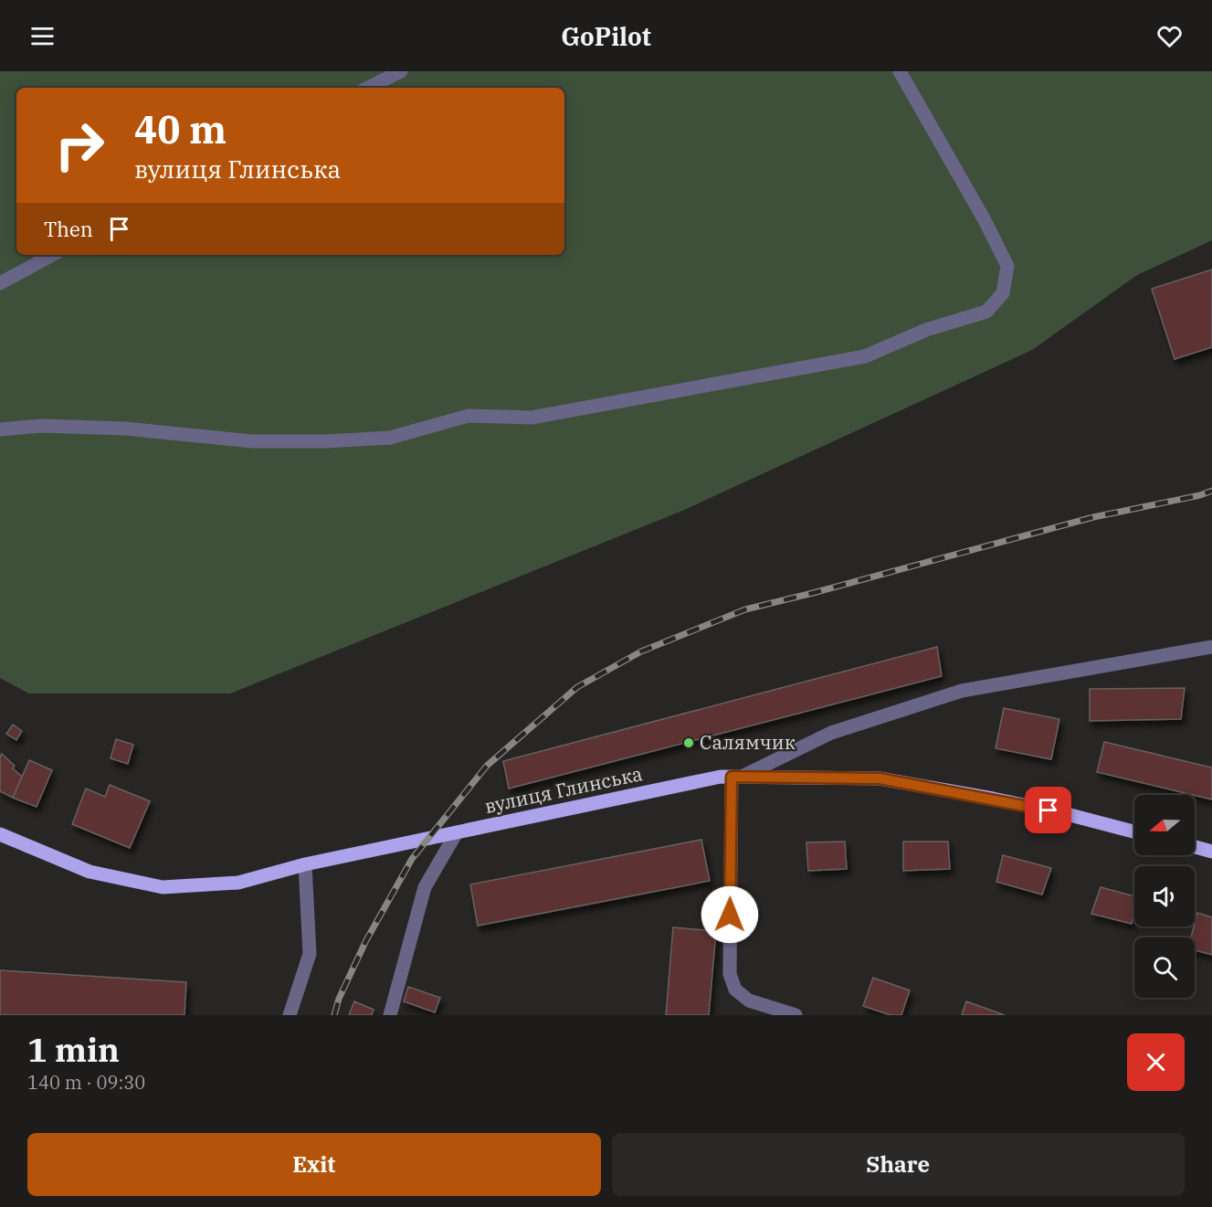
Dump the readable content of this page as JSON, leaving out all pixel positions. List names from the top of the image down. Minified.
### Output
{"streets":{"main road":["вулиця Глинська"]},"places":["Салямчик"],"north":"left","page":{"header":"GoPilot","turn":["40 m","вулиця Глинська"],"then":"Then","heading":["1 min","140 m · 09:30"],"buttons":["Exit","Share"]}}
